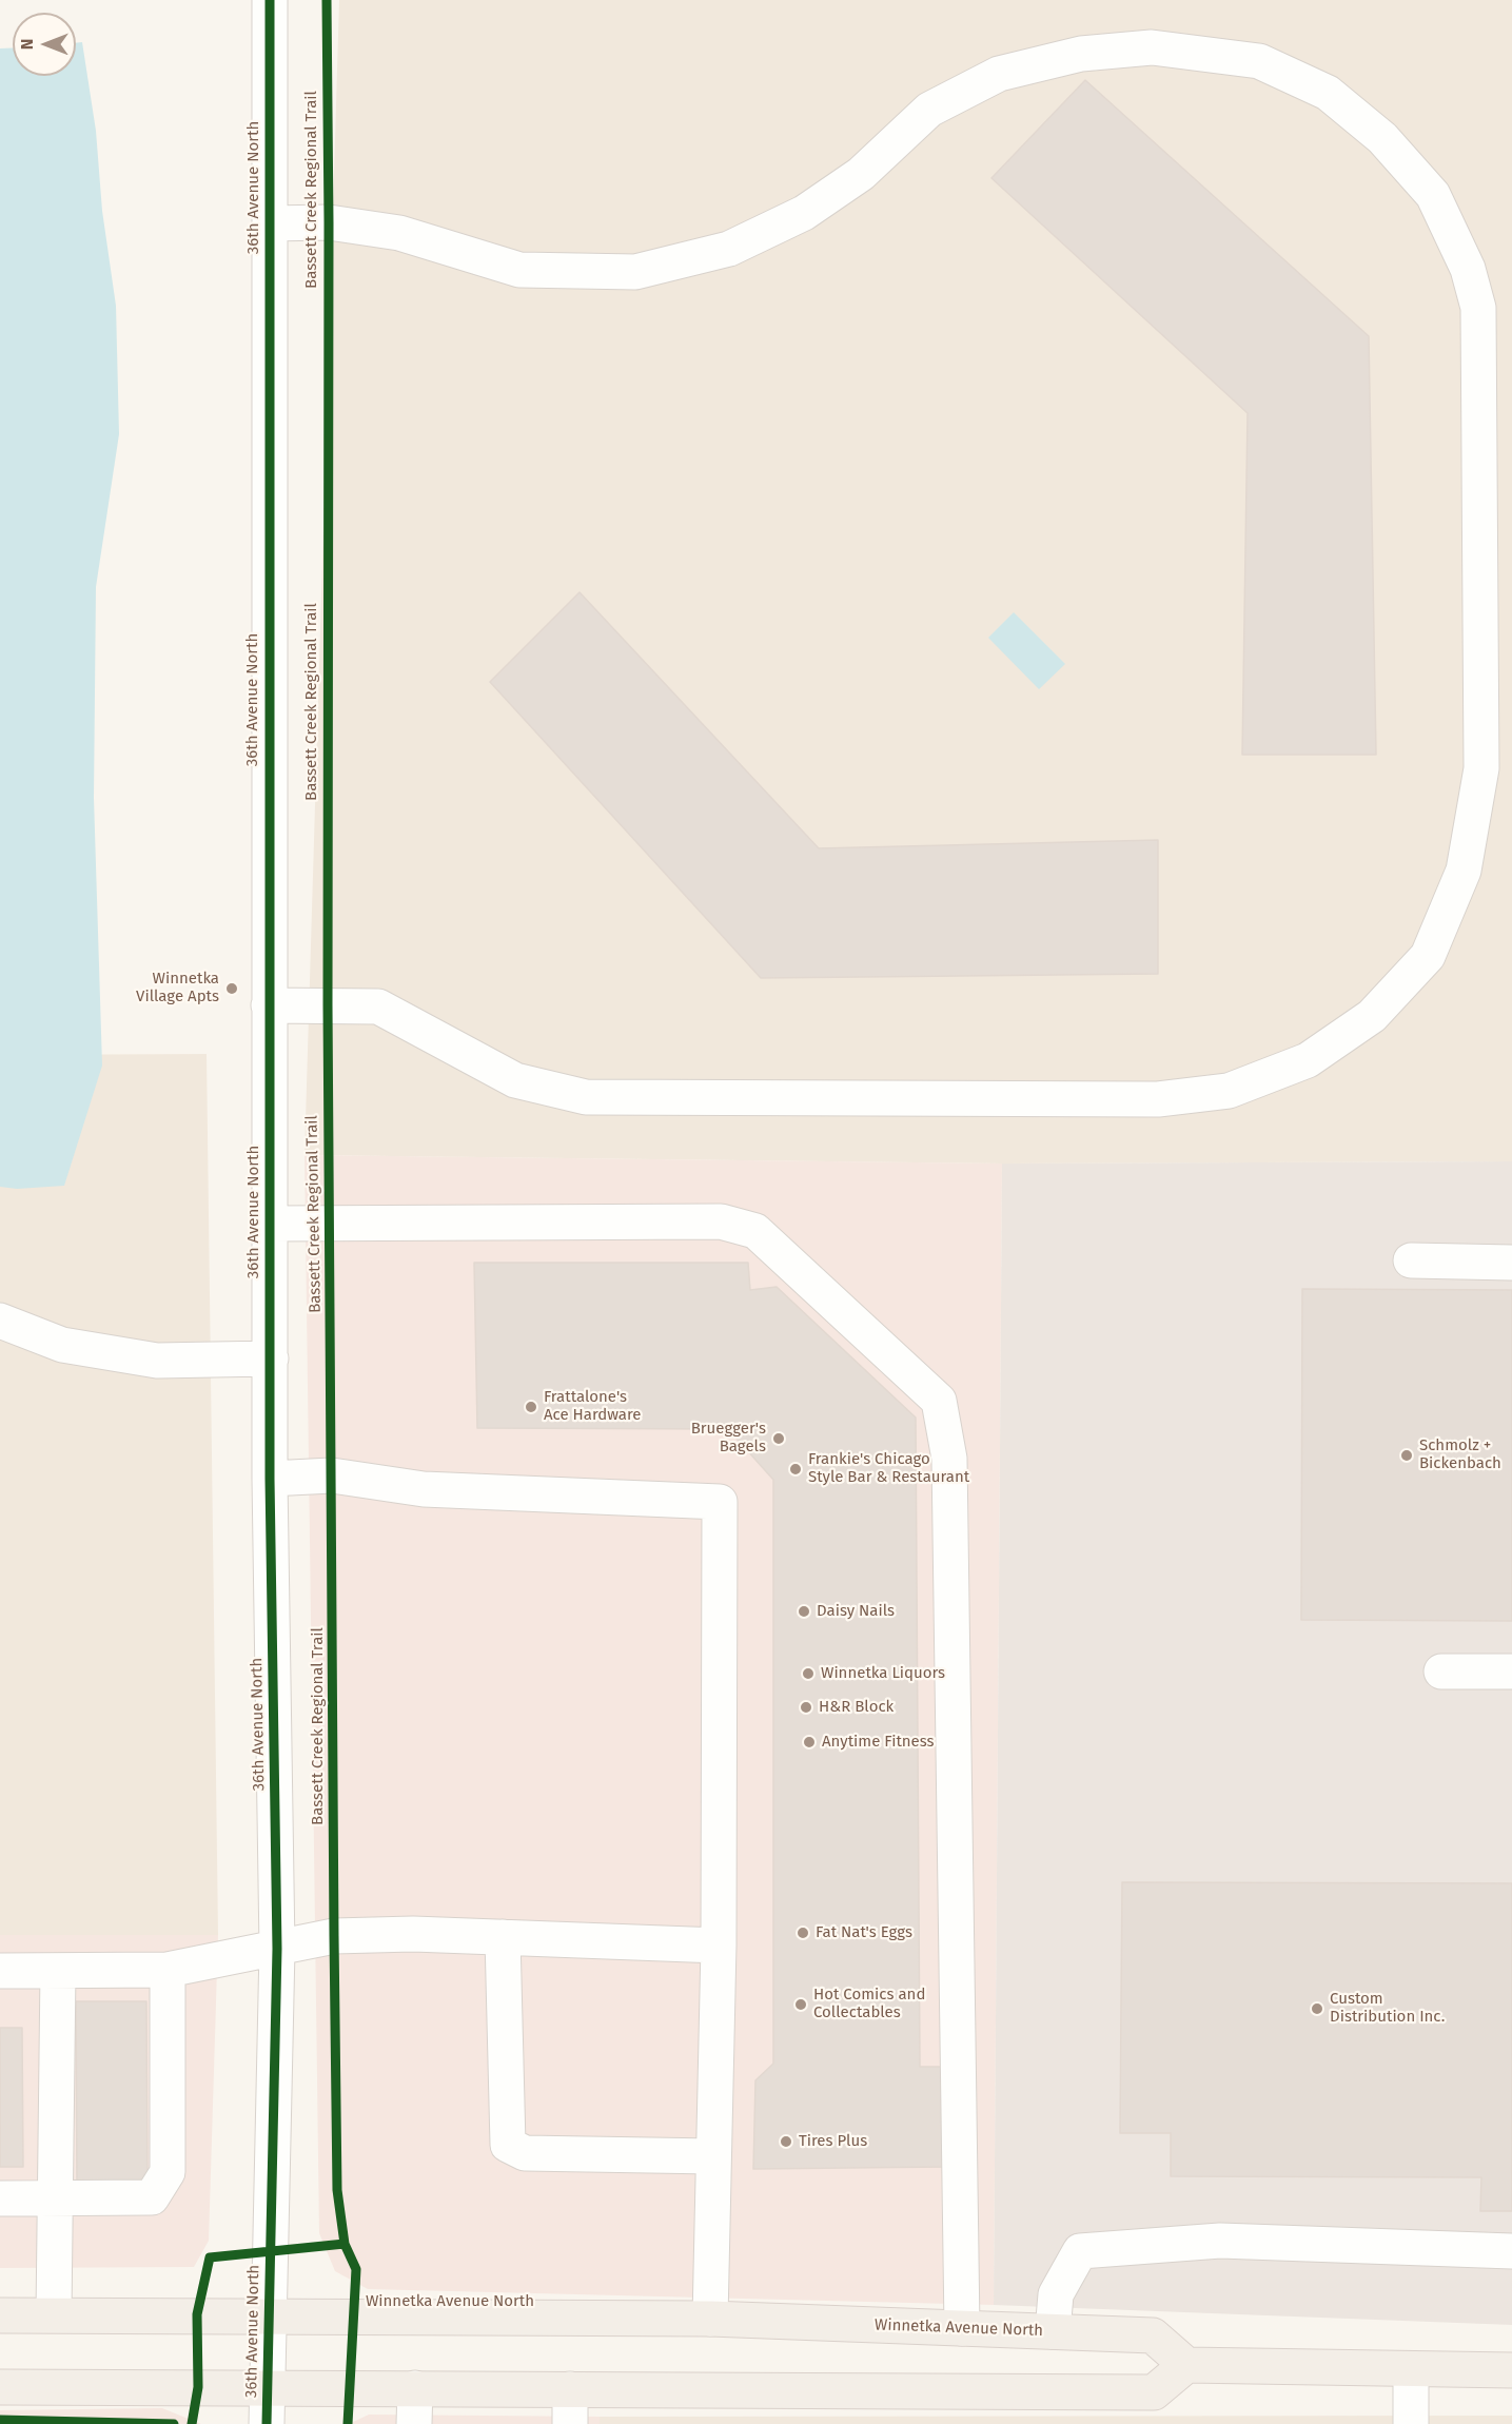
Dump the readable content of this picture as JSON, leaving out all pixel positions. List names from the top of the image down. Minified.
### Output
{"streets":{"main road":["Winnetka Avenue North"],"street":["36th Avenue North"],"cycle path":["Bassett Creek Regional Trail"]},"crossings":[["36th Avenue North","Winnetka Avenue North"]],"places":["Winnetka Village Apts","Frattalone's Ace Hardware","Bruegger's Bagels","Schmolz + Bickenbach","Frankie's Chicago Style Bar & Restaurant","Daisy Nails","Winnetka Liquors","H&R Block","Anytime Fitness","Fat Nat's Eggs","Hot Comics and Collectables","Custom Distribution Inc.","Tires Plus"],"north":"left"}
